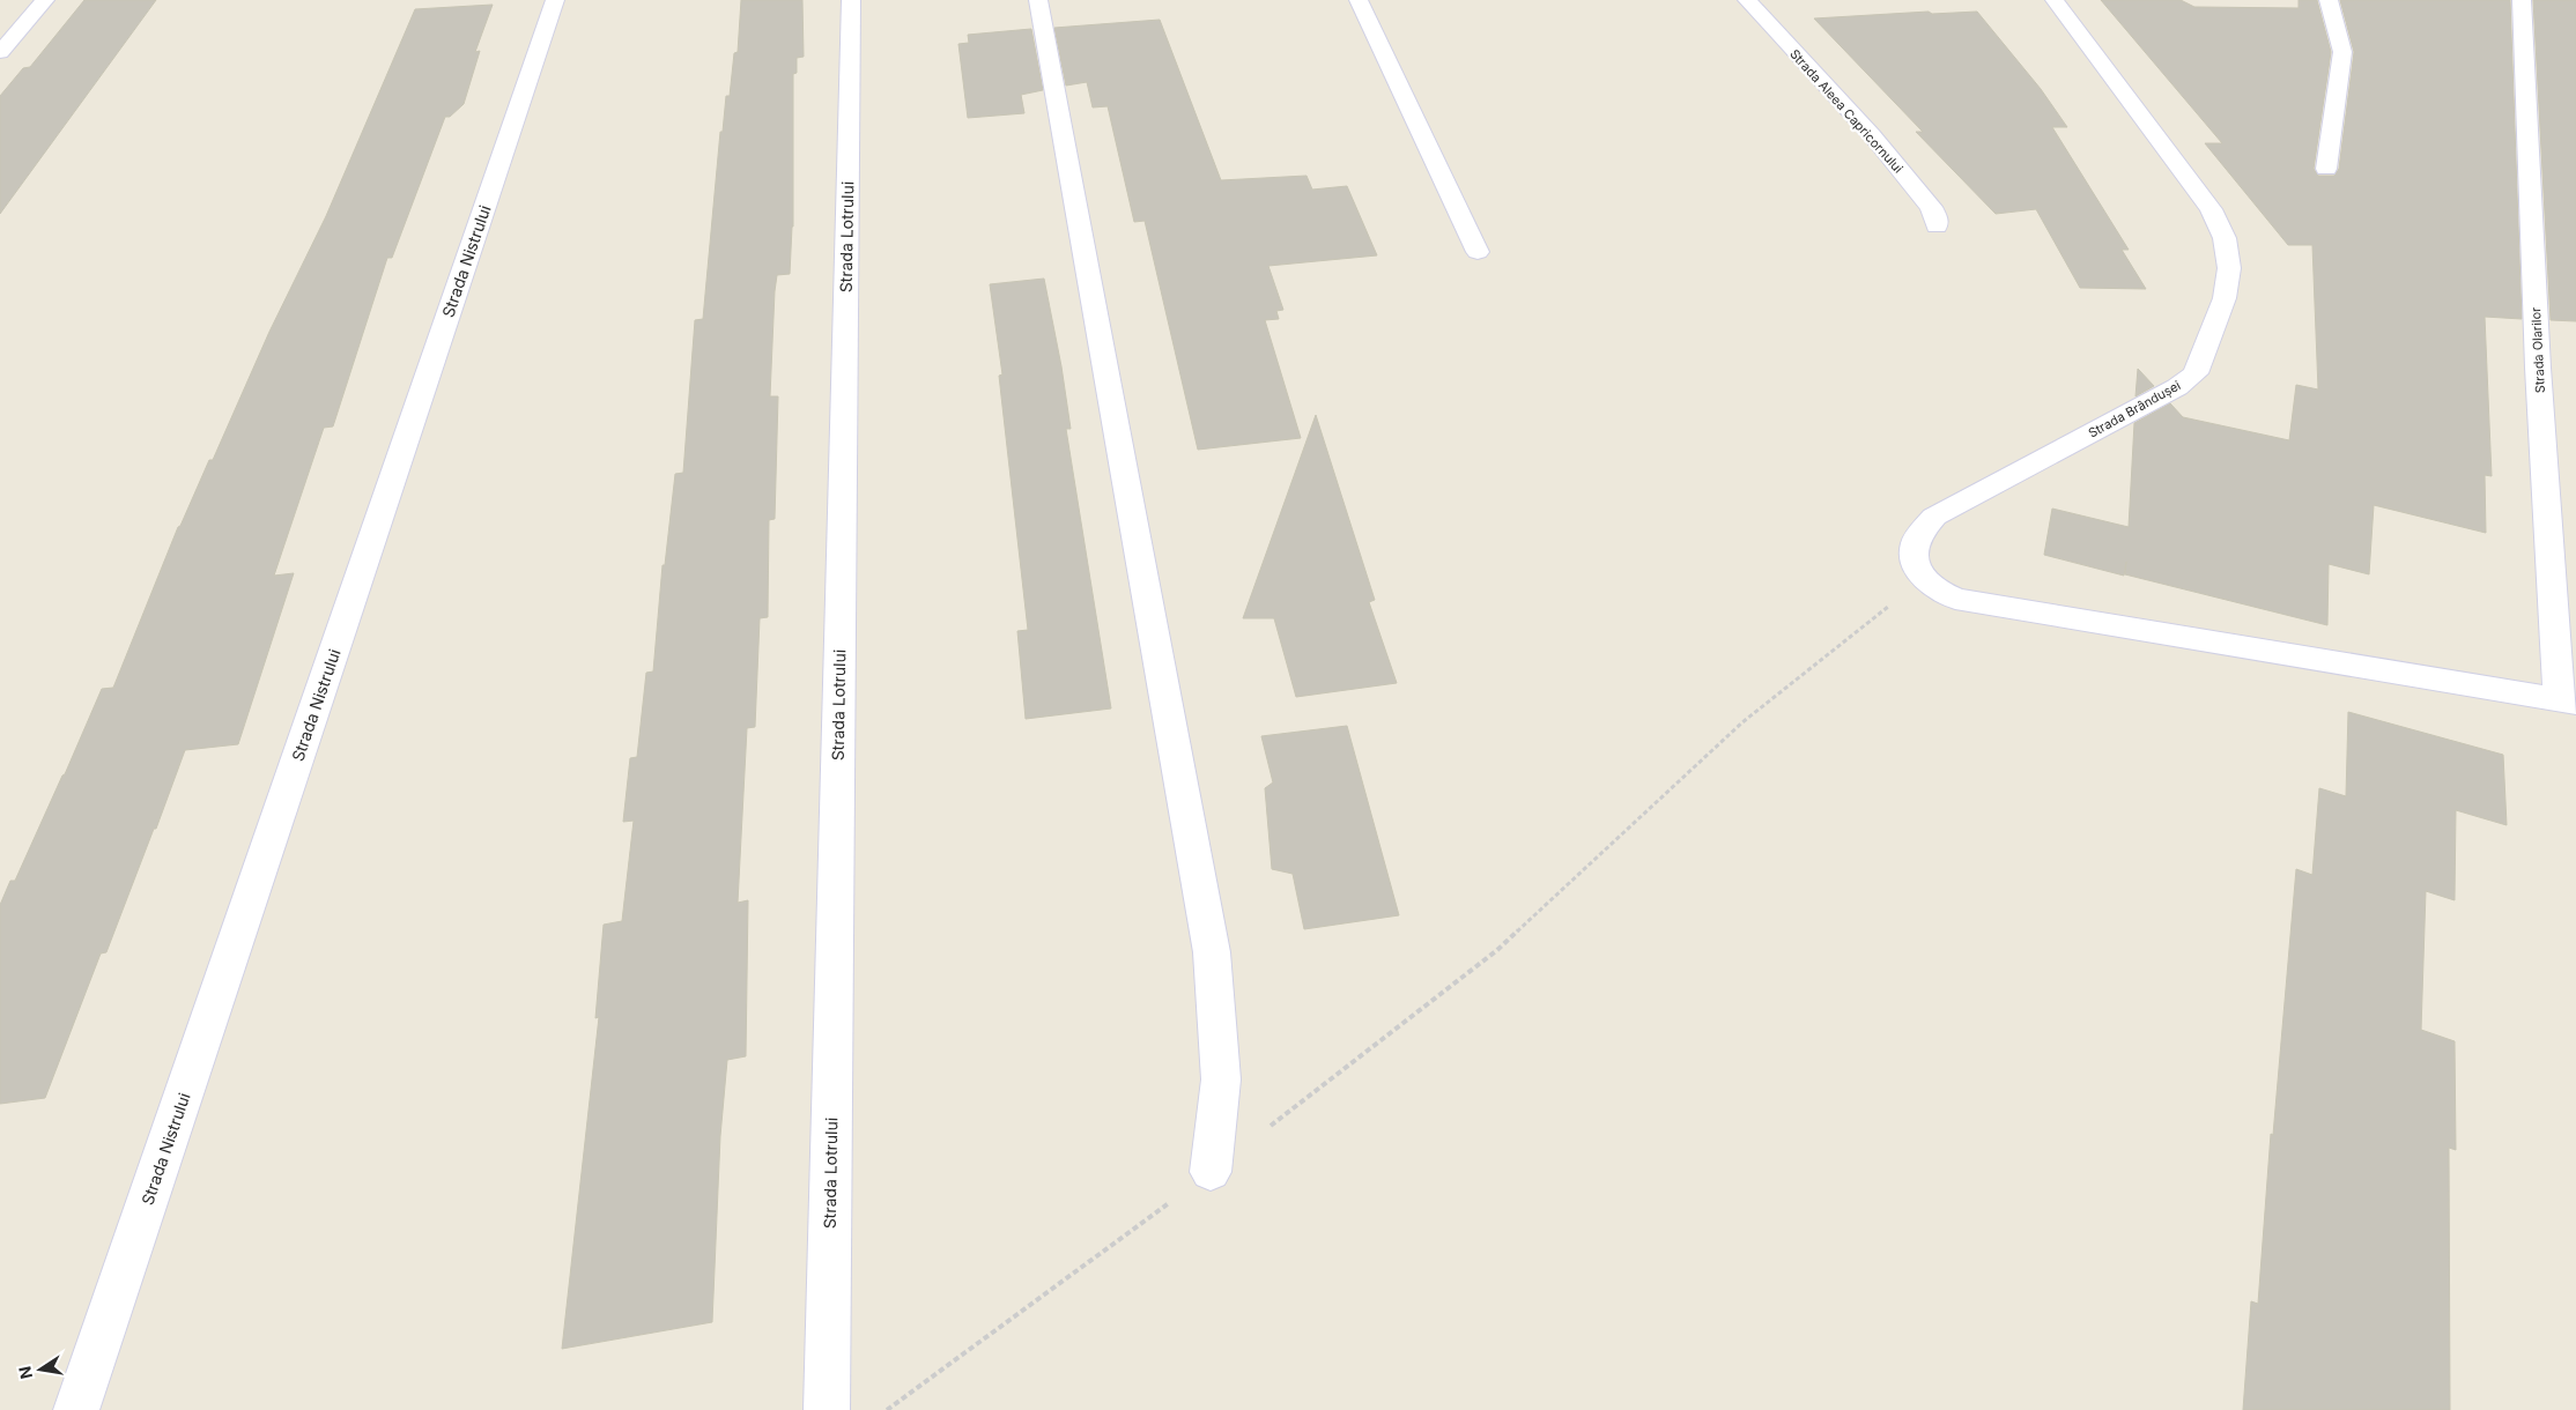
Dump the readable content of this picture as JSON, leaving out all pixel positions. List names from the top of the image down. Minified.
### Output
{"streets":{"street":["Strada Aleea Capricornului","Strada Lotrului","Strada Nistrului","Strada Olarilor","Strada Brândușei"]},"north":"left"}
